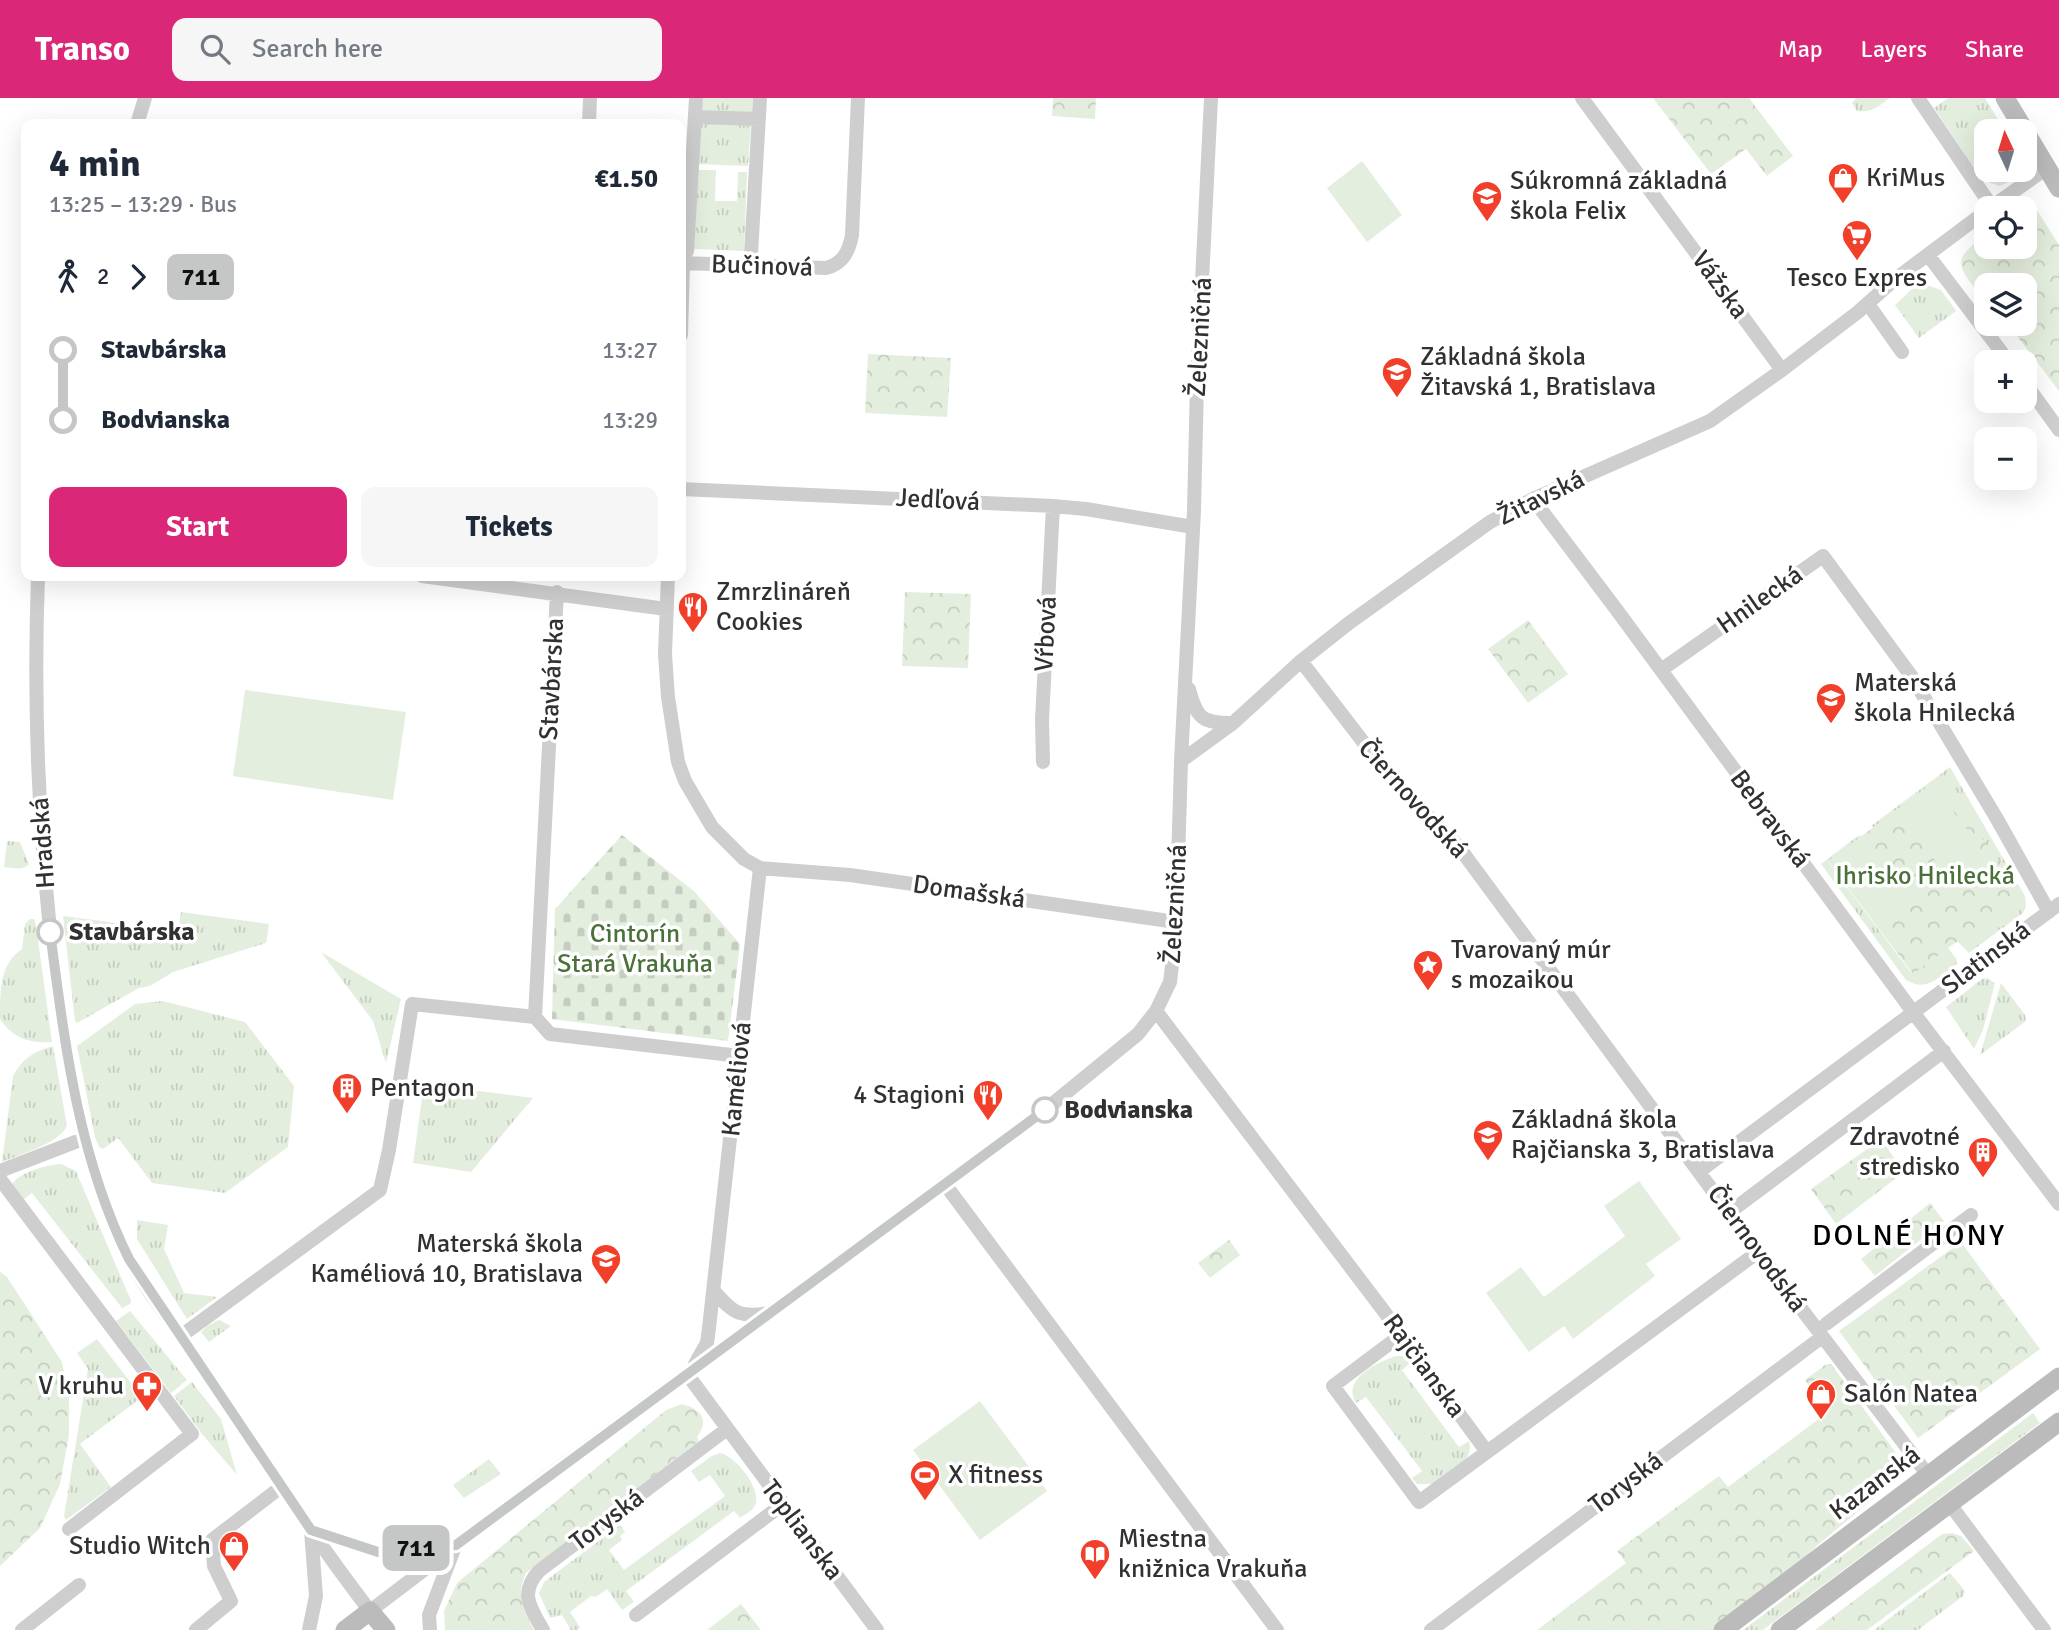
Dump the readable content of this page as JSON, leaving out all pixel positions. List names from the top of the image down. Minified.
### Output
{"streets":{"main road":["Kazanská"],"street":["Bučinová","Vážska","Železničná","Žitavská","Jedľová","Hnilecká","Vŕbová","Stavbárska","Čiernovodská","Bebravská","Hradská","Domašská","Slatinská","Kaméliová","Rajčianska","Toryská","Toplianska"]},"crossings":[["Vážska","Žitavská"],["Železničná","Žitavská"],["Železničná","Jedľová"],["Železničná","Hradská"],["Železničná","Domašská"],["Železničná","Kaméliová"],["Železničná","Rajčianska"],["Železničná","Toplianska"],["Žitavská","Čiernovodská"],["Žitavská","Bebravská"],["Jedľová","Vŕbová"],["Hnilecká","Bebravská"],["Hnilecká","Slatinská"],["Čiernovodská","Slatinská"],["Čiernovodská","Toryská"],["Čiernovodská","Kazanská"],["Bebravská","Slatinská"],["Domašská","Kaméliová"],["Kaméliová","Toplianska"],["Toryská","Toplianska"]],"districts":["DOLNÉ HONY"],"parks":["Ihrisko Hnilecká","Cintorín Stará Vrakuňa"],"places":{"shop":["KriMus","Salón Natea","Studio Witch"],"school or university":["Súkromná základná škola Felix","Základná škola Žitavská 1, Bratislava","Materská škola Hnilecká","Základná škola Rajčianska 3, Bratislava","Materská škola Kaméliová 10, Bratislava"],"supermarket":["Tesco Expres"],"restaurant":["Zmrzlináreň Cookies","4 Stagioni"],"other":["Stavbárska","Bodvianska"],"place":["Tvarovaný múr s mozaikou"],"building":["Pentagon","Zdravotné stredisko"],"pharmacy":["V kruhu"],"sports":["X fitness"],"library":["Miestna knižnica Vrakuňa"]},"lines":["bus line 711"],"north":"top","page":{"header":"Transo","search":"Search here","nav":["Map","Layers","Share"],"on_map":"711","map_buttons":["+","−"],"heading":["4 min","13:25 – 13:29 · Bus","€1.50"],"legs":["2","711"],"list":[{"name":"Stavbárska","value":"13:27"},{"name":"Bodvianska","value":"13:29"}],"buttons":["Start","Tickets"]}}
